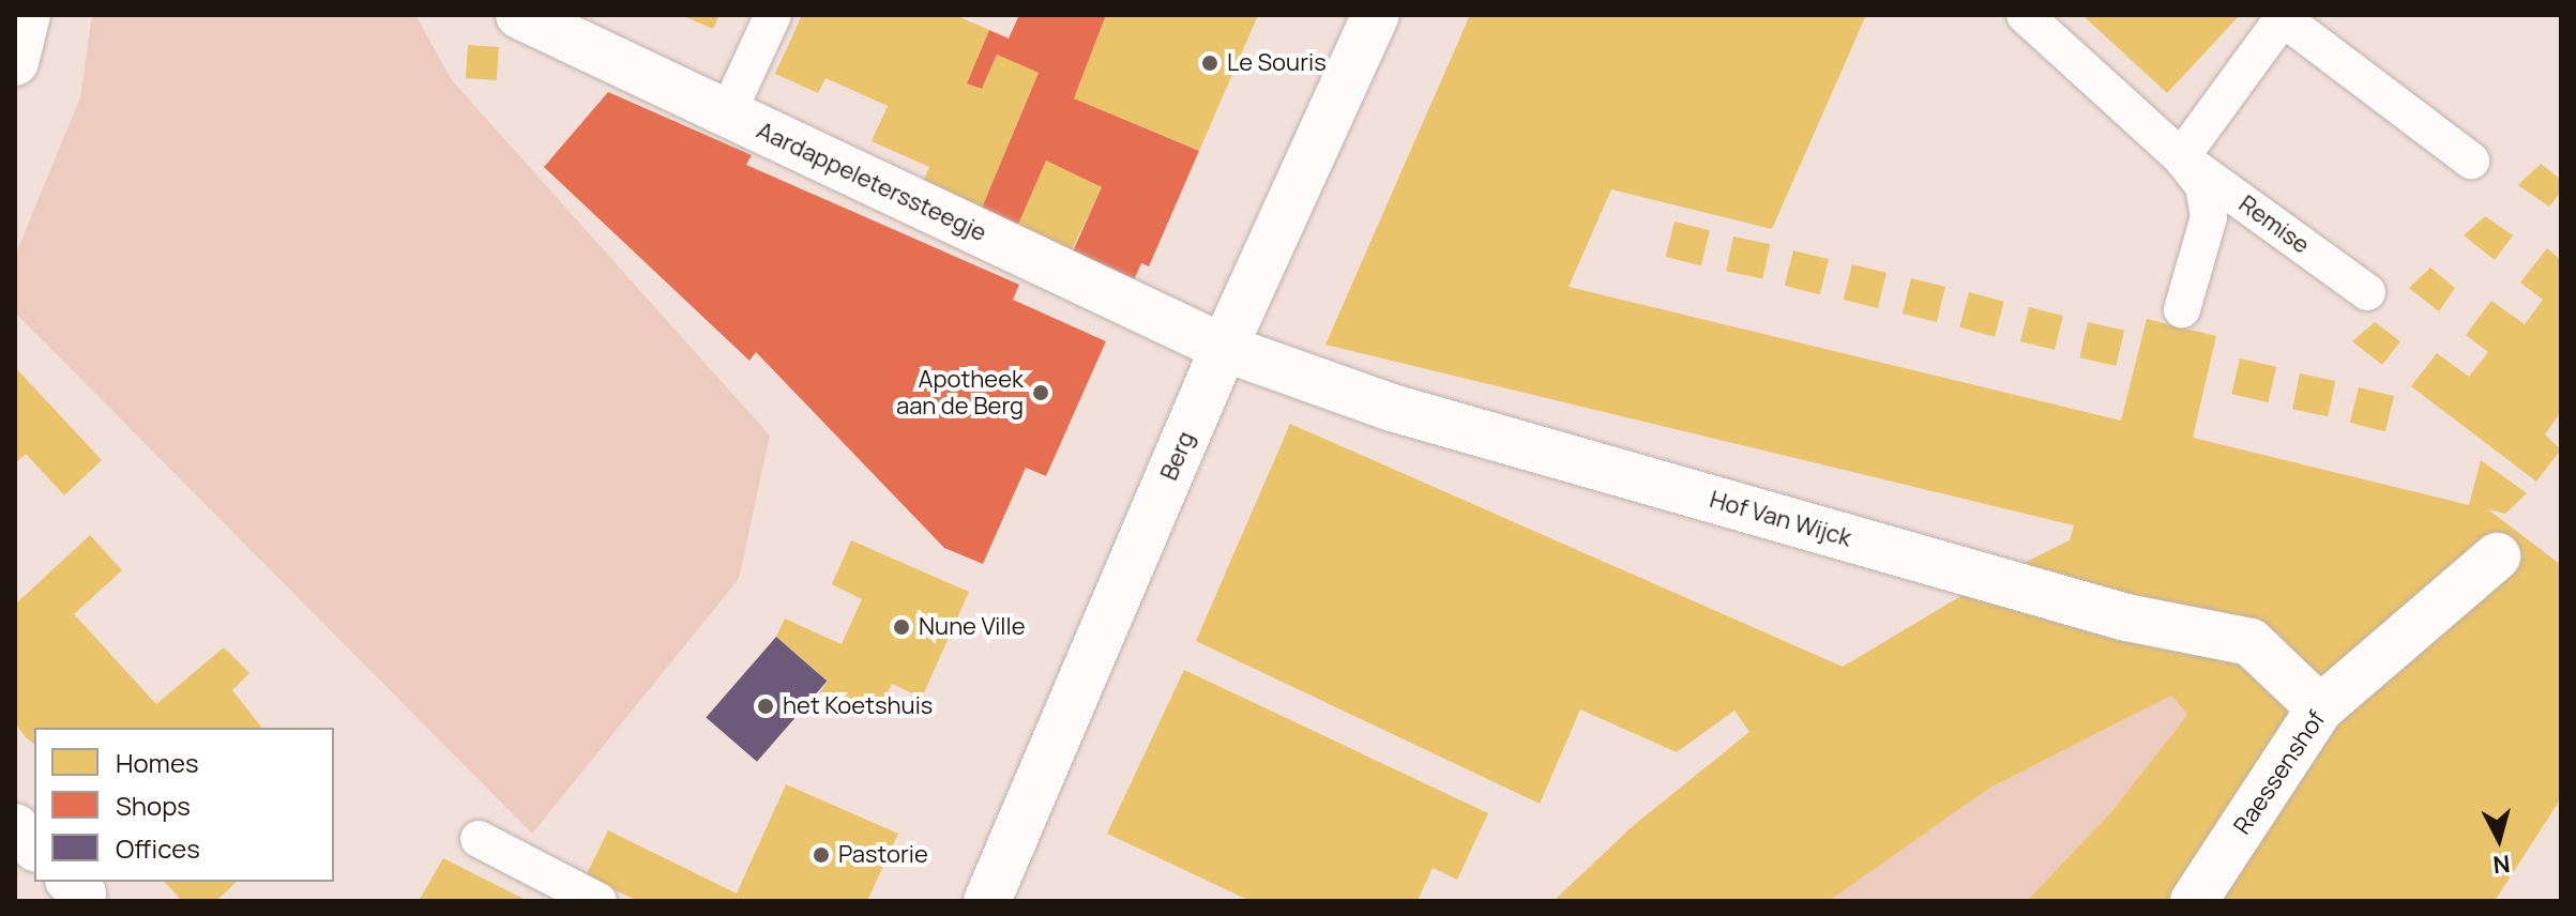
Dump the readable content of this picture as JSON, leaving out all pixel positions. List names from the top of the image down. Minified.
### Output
{"streets":{"street":["Aardappeleterssteegje","Berg","Hof Van Wijck","Raessenshof"],"lane":["Remise"]},"crossings":[["Aardappeleterssteegje","Berg"],["Aardappeleterssteegje","Hof Van Wijck"],["Berg","Hof Van Wijck"],["Hof Van Wijck","Raessenshof"]],"places":["Le Souris","Apotheek aan de Berg","Nune Ville","het Koetshuis","Pastorie"],"legend":["Homes","Shops","Offices"],"north":"bottom"}
